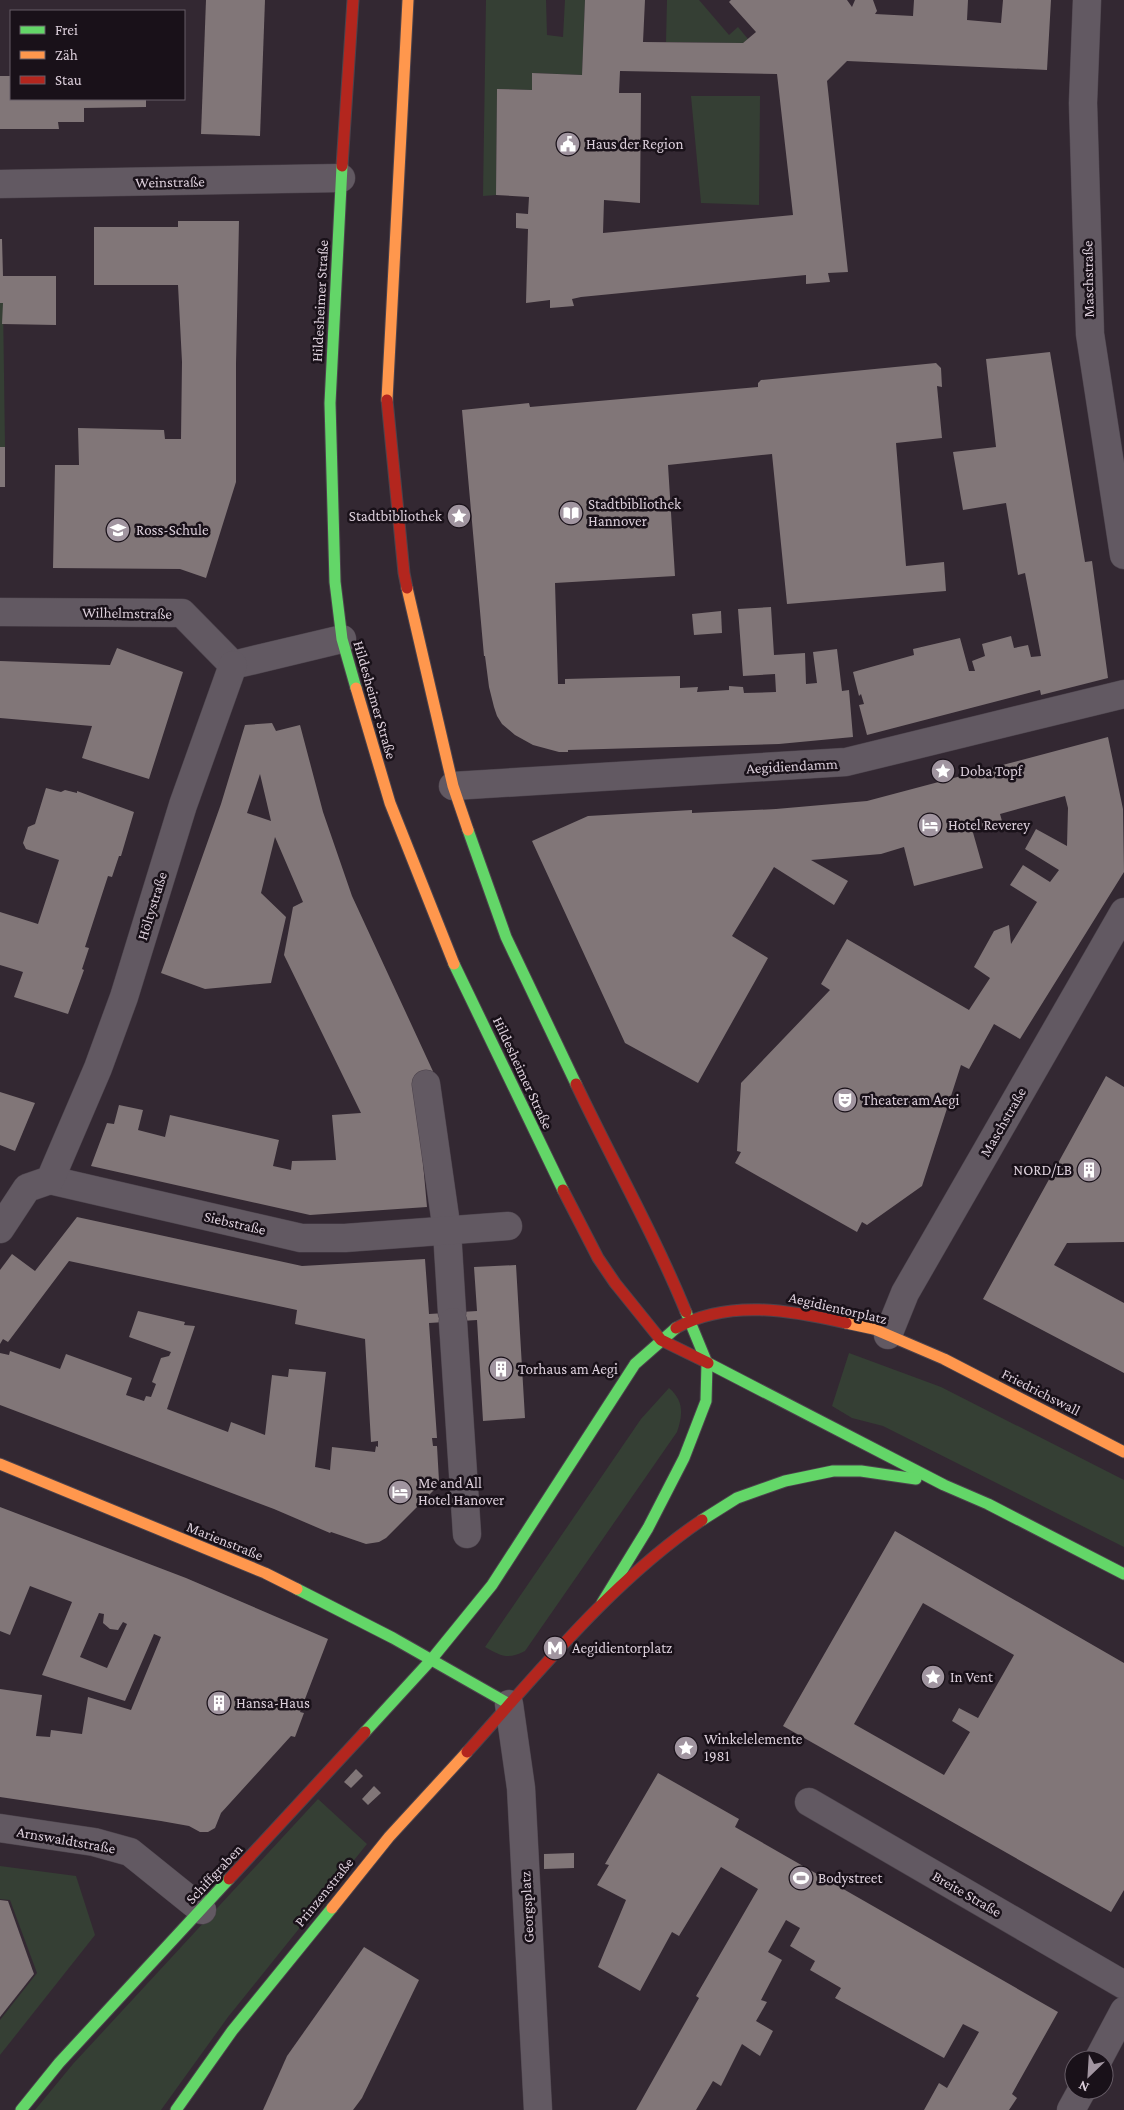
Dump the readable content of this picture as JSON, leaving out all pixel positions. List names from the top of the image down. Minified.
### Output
{"streets":{"main road":["Hildesheimer Straße","Aegidientorplatz","Friedrichswall","Marienstraße","Schiffgraben","Prinzenstraße"],"street":["Weinstraße","Maschstraße","Wilhelmstraße","Aegidiendamm","Höltystraße","Siebstraße","Arnswaldtstraße","Breite Straße","Georgsplatz"]},"crossings":[["Weinstraße","Hildesheimer Straße"],["Maschstraße","Aegidientorplatz"],["Hildesheimer Straße","Aegidientorplatz"],["Wilhelmstraße","Höltystraße"],["Höltystraße","Siebstraße"],["Aegidientorplatz","Friedrichswall"],["Aegidientorplatz","Marienstraße"],["Aegidientorplatz","Schiffgraben"],["Marienstraße","Schiffgraben"],["Arnswaldtstraße","Schiffgraben"],["Prinzenstraße","Georgsplatz"]],"places":{"public building":["Haus der Region"],"library":["Stadtbibliothek Hannover"],"place":["Stadtbibliothek","Doba Topf","In Vent","Winkelelemente 1981"],"school or university":["Ross-Schule"],"hotel":["Hotel Reverey","Me and All Hotel Hanover"],"theatre":["Theater am Aegi"],"building":["NORD/LB","Torhaus am Aegi","Hansa-Haus"],"metro station":["Aegidientorplatz"],"sports":["Bodystreet"]},"legend":["Frei","Zäh","Stau"],"north":"bottom left"}
